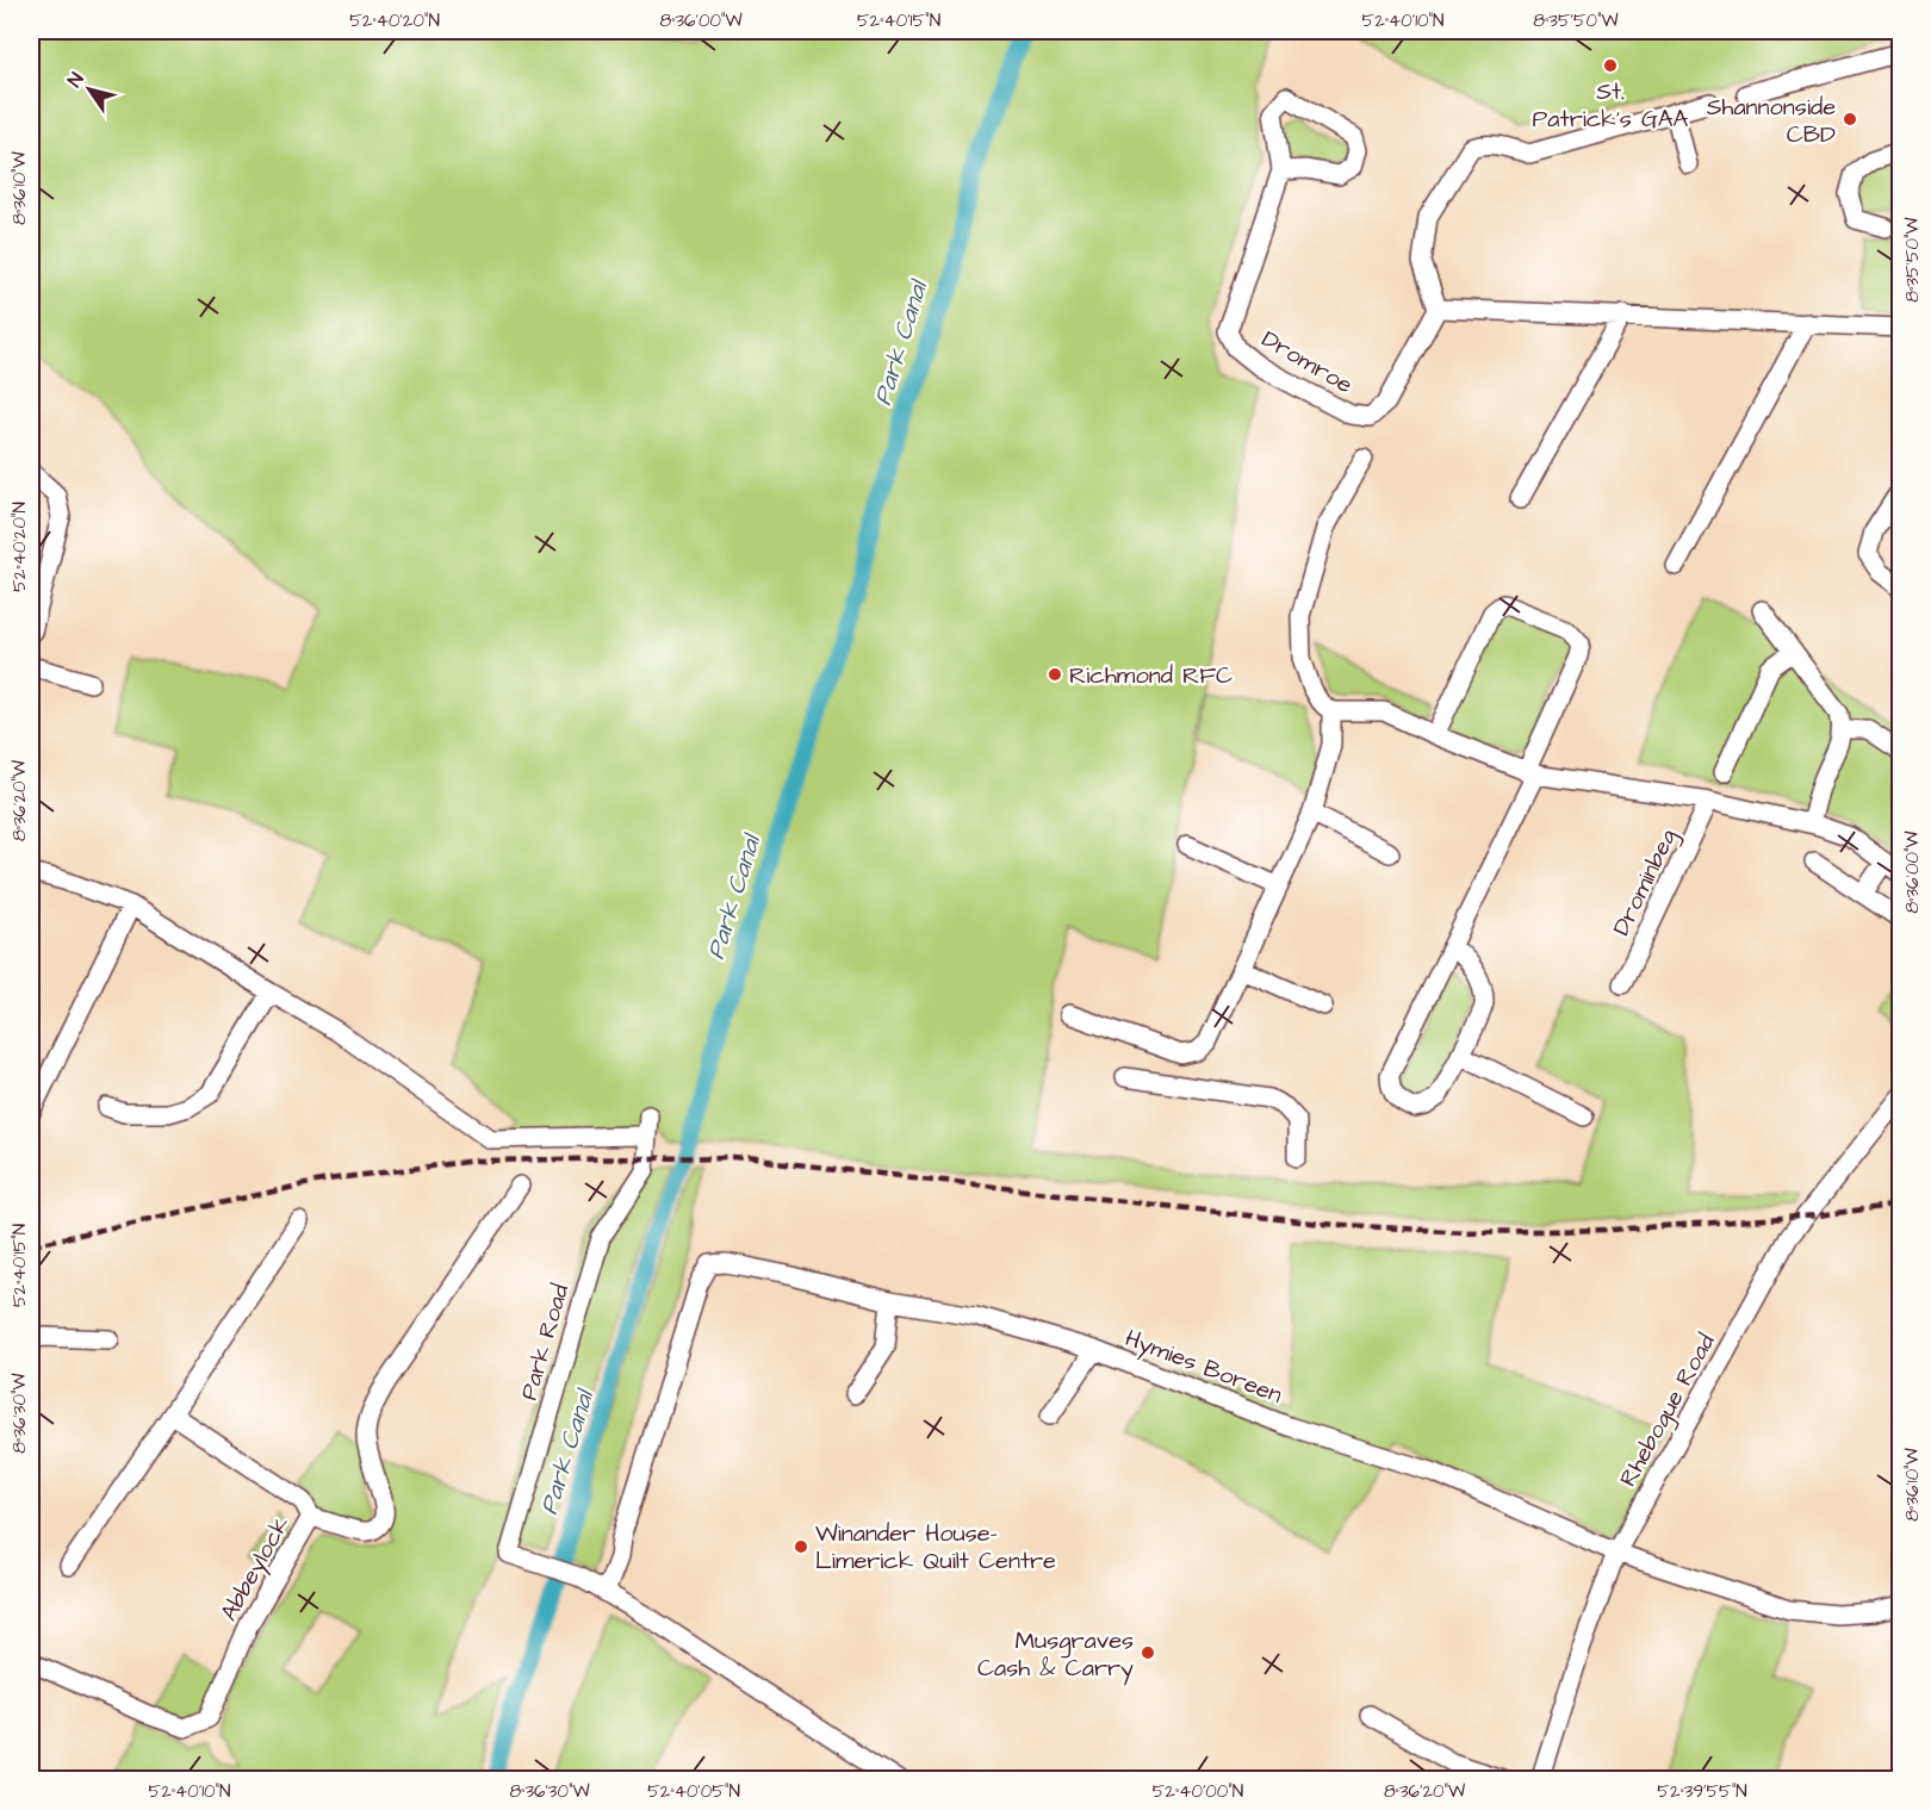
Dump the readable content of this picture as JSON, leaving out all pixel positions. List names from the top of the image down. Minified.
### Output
{"streets":{"street":["Dromroe","Drominbeg","Park Road","Hymies Boreen","Rhebogue Road","Abbeylock"]},"crossings":[["Park Road","Hymies Boreen"],["Hymies Boreen","Rhebogue Road"]],"water":["Park Canal"],"places":["St. Patrick's GAA","Shannonside CBD","Richmond RFC","Winander House- Limerick Quilt Centre","Musgraves Cash & Carry"],"north":"top left","coordinates":["52°40'20\"N","8°36'00\"W","52°40'15\"N","52°40'10\"N","8°35'50\"W","8°36'10\"W","8°36'20\"W","8°36'30\"W","52°40'05\"N","52°40'00\"N","52°39'55\"N"]}
